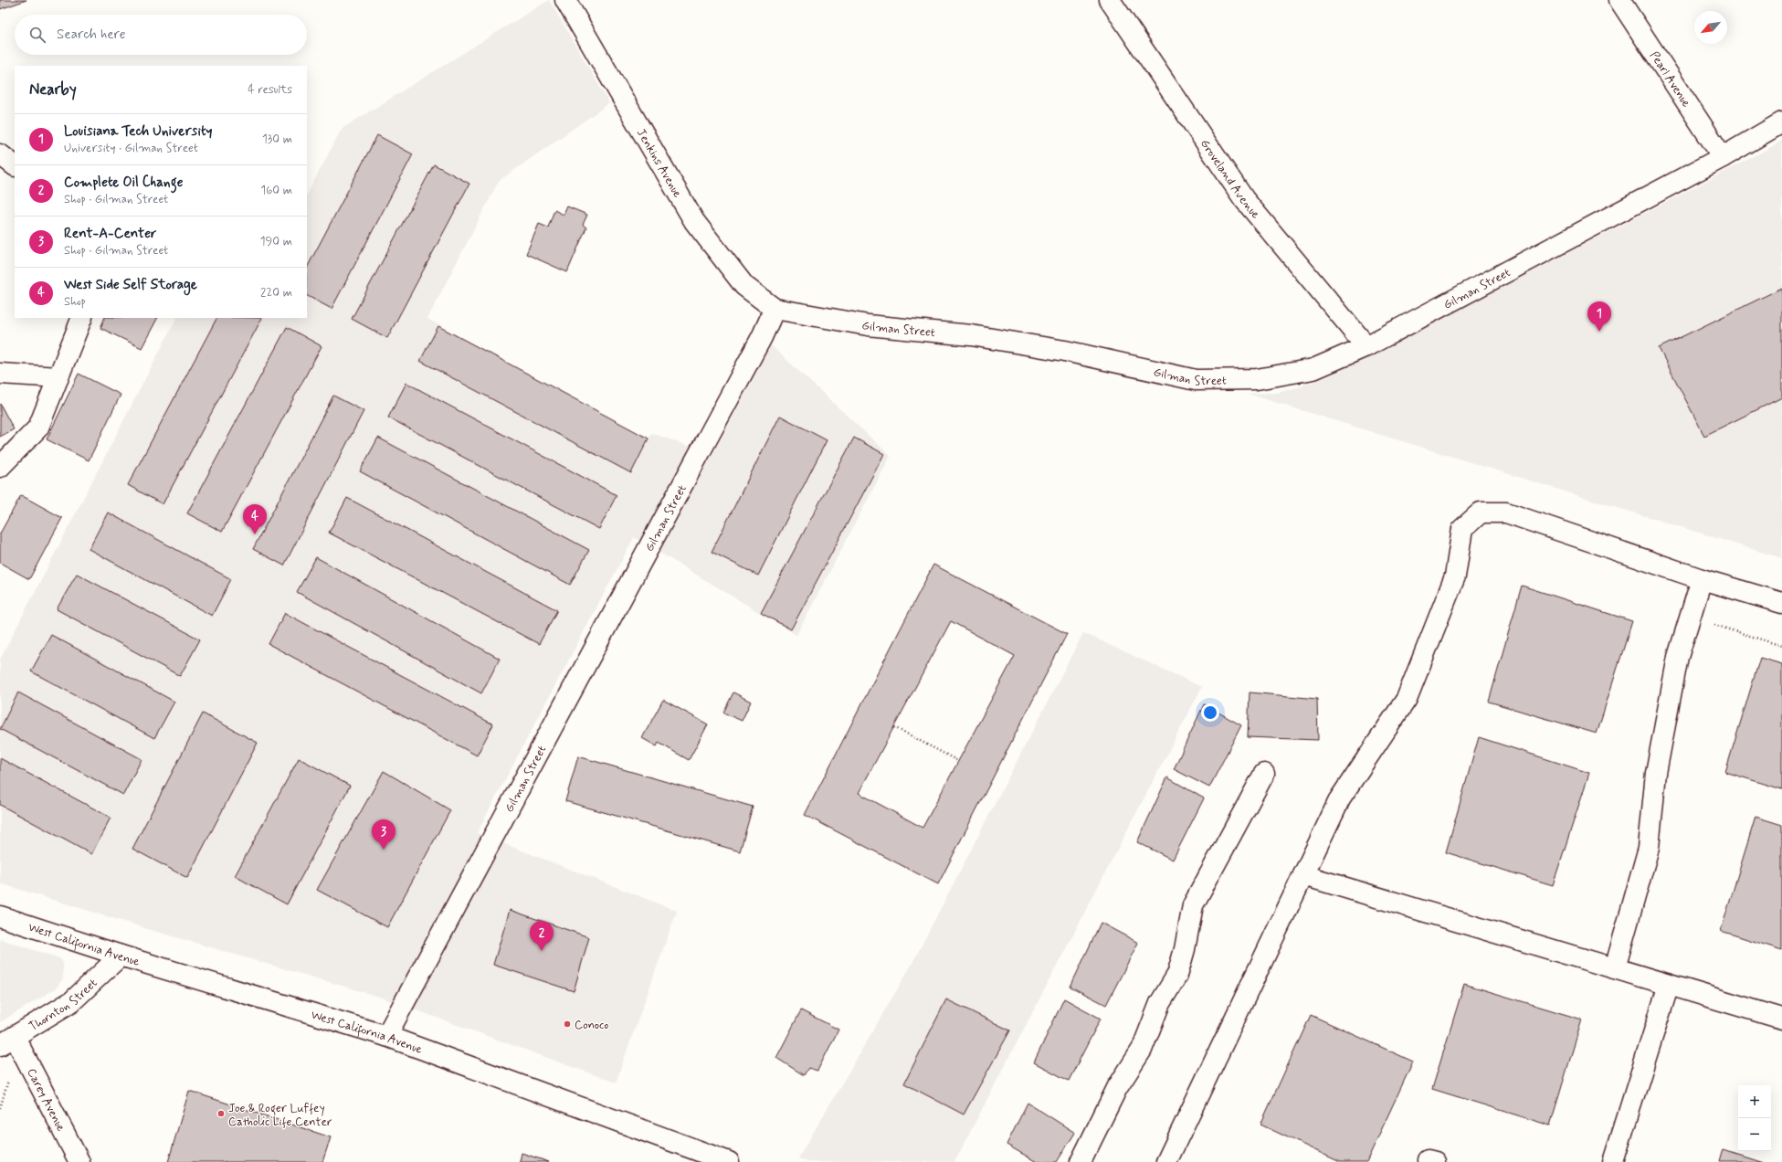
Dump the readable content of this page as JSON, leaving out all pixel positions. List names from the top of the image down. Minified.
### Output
{"streets":{"street":["Pearl Avenue","Jenkins Avenue","Groveland Avenue","Gilman Street","West California Avenue","Thornton Street","Carey Avenue"]},"crossings":[["Pearl Avenue","Gilman Street"],["Jenkins Avenue","Gilman Street"],["Groveland Avenue","Gilman Street"],["Gilman Street","West California Avenue"],["West California Avenue","Thornton Street"],["Thornton Street","Carey Avenue"]],"places":["Conoco","Joe & Roger Luffey Catholic Life Center"],"north":"bottom left","page":{"search":"Search here","heading":["Nearby","4 results"],"list":[{"mark":"1","name":"Louisiana Tech University","note":"University · Gilman Street","value":"130 m"},{"mark":"2","name":"Complete Oil Change","note":"Shop · Gilman Street","value":"160 m"},{"mark":"3","name":"Rent-A-Center","note":"Shop · Gilman Street","value":"190 m"},{"mark":"4","name":"West Side Self Storage","note":"Shop","value":"220 m"}],"pins":["1","4","3","2"],"map_buttons":["+","−"]}}
